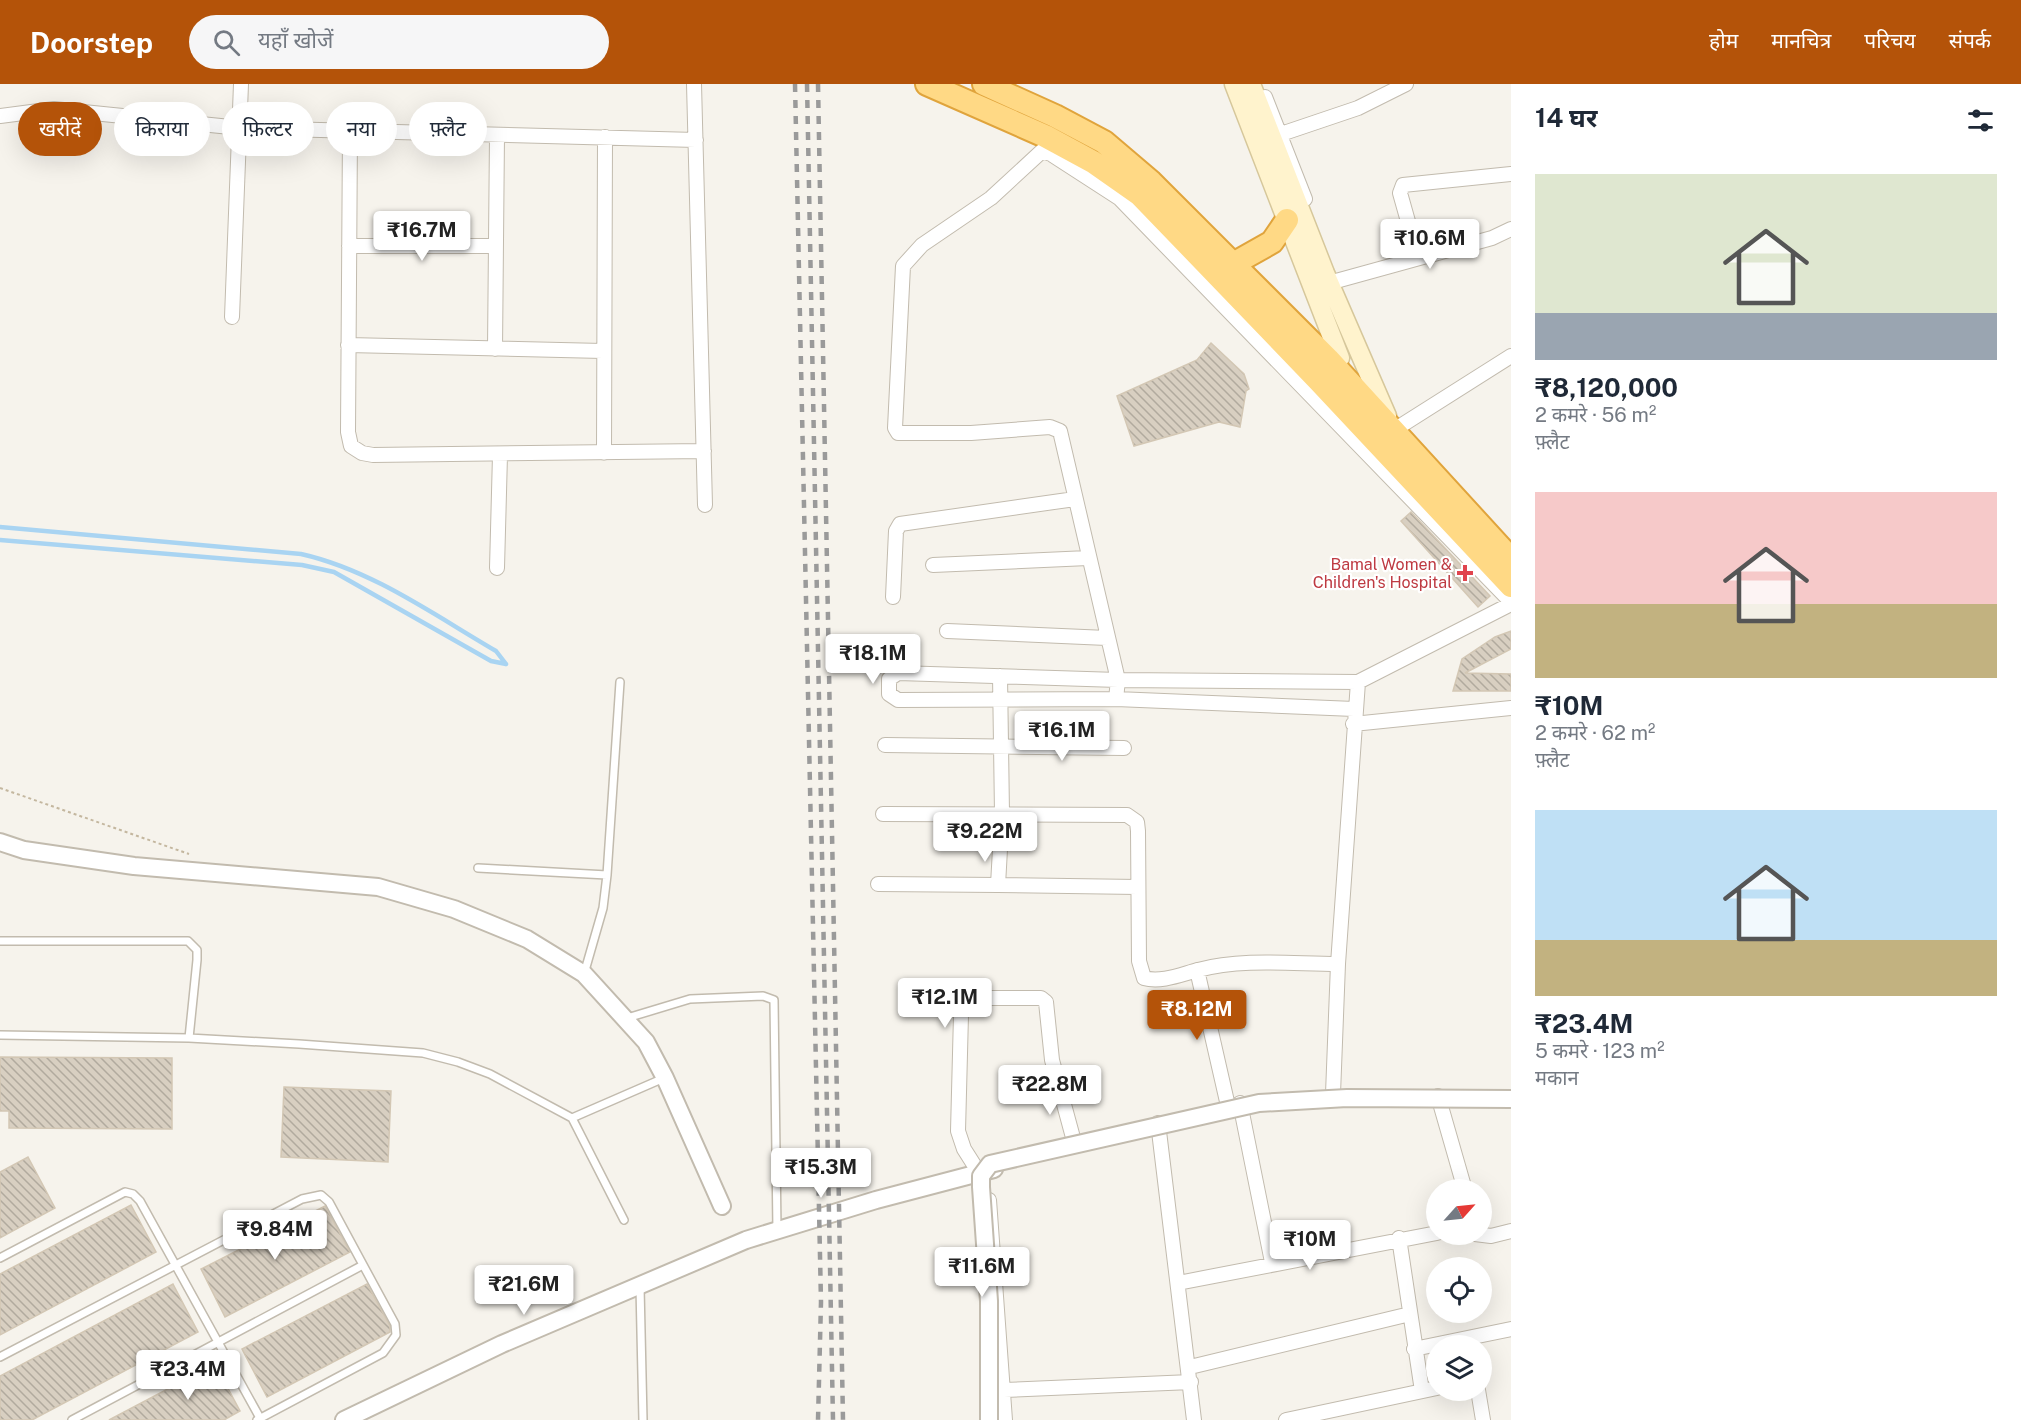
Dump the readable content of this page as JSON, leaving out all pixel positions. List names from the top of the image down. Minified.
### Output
{"places":{"health":["Bamal Women & Children's Hospital"]},"north":"top right","page":{"header":"Doorstep","search":"यहाँ खोजें","nav":["होम","मानचित्र","परिचय","संपर्क"],"heading":"14 घर","chip":["खरीदें","किराया","फ़िल्टर","नया","फ़्लैट"],"list":[{"name":"₹8,120,000","note":"2 कमरे · 56 m² · फ़्लैट"},{"name":"₹10M","note":"2 कमरे · 62 m² · फ़्लैट"},{"name":"₹23.4M","note":"5 कमरे · 123 m² · मकान"}],"price":["₹16.7M","₹10.6M","₹18.1M","₹16.1M","₹9.22M","₹12.1M","₹8.12M","₹22.8M","₹15.3M","₹9.84M","₹10M","₹11.6M","₹21.6M","₹23.4M"]}}
